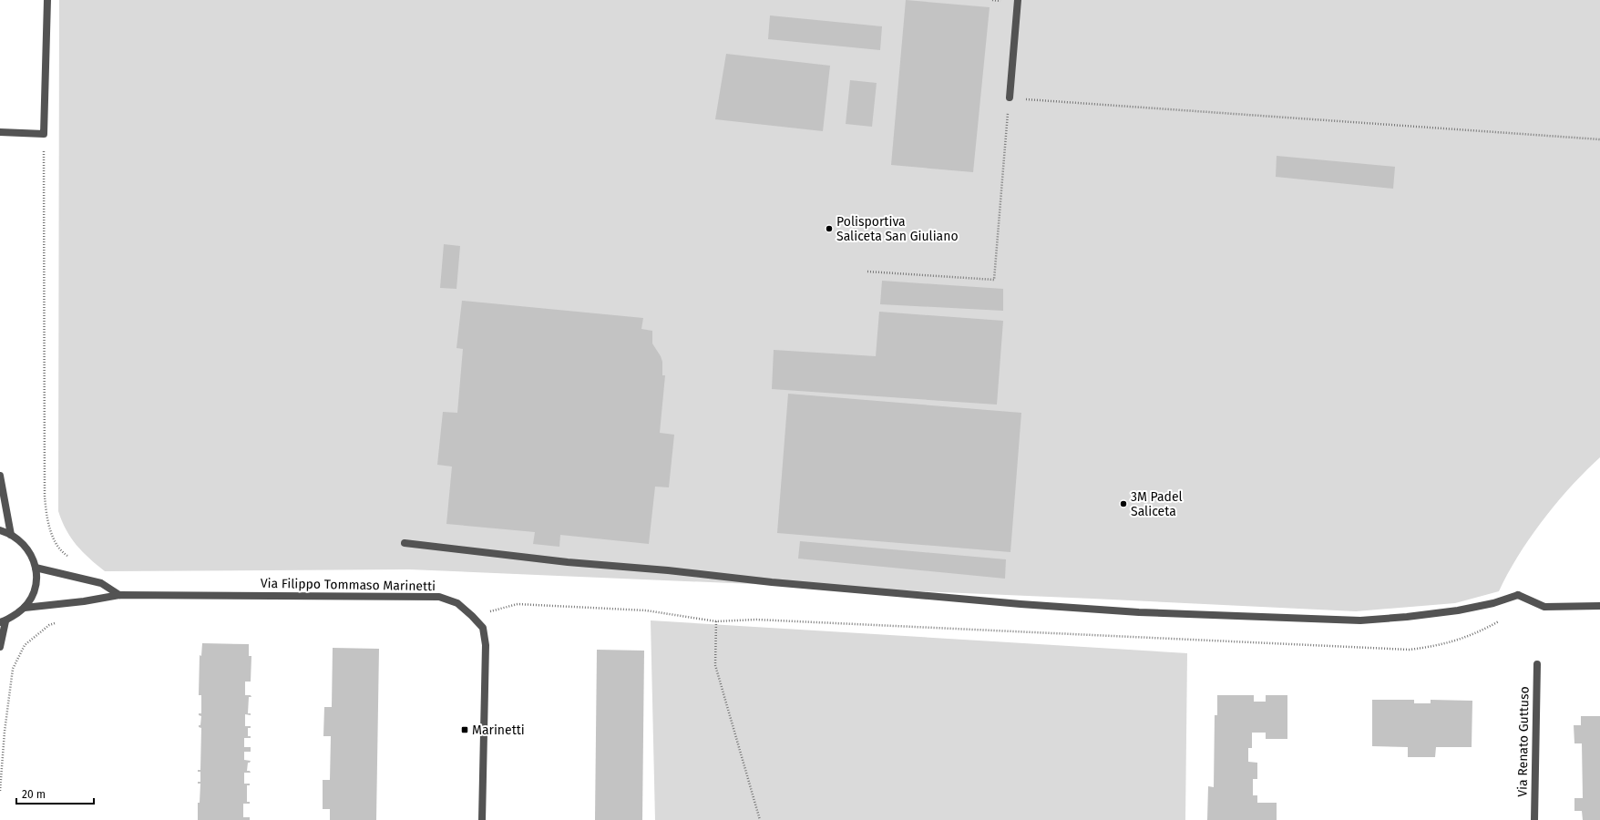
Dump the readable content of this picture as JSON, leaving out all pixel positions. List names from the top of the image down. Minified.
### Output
{"streets":{"street":["Via Filippo Tommaso Marinetti","Via Renato Guttuso"]},"places":{"other":["Polisportiva Saliceta San Giuliano","3M Padel Saliceta"],"transit":["Marinetti"]},"scale_bar":"20 m"}
